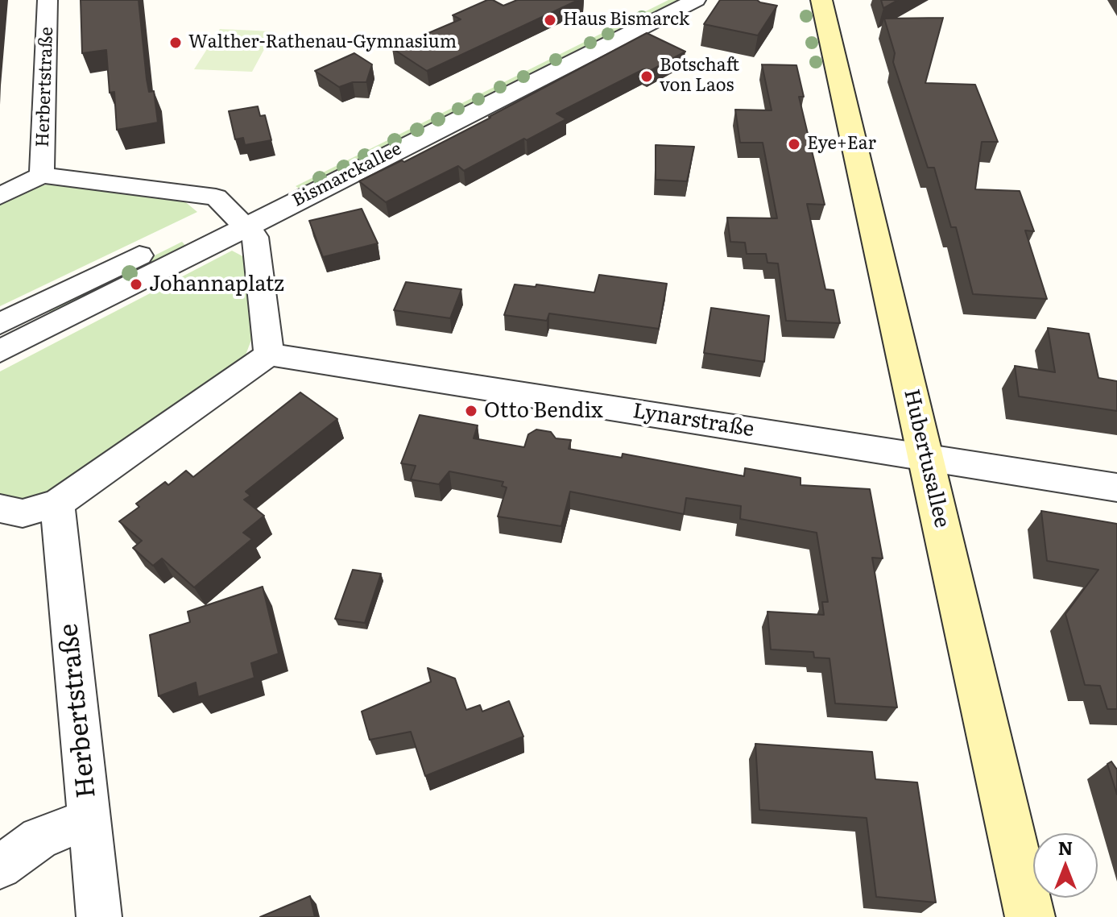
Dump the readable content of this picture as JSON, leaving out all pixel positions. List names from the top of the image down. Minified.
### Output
{"streets":{"main road":["Hubertusallee"],"street":["Herbertstraße","Bismarckallee","Lynarstraße"]},"crossings":[["Lynarstraße","Hubertusallee"]],"places":["Haus Bismarck","Walther-Rathenau-Gymnasium","Botschaft von Laos","Eye+Ear","Johannaplatz","Otto Bendix"],"north":"top"}
